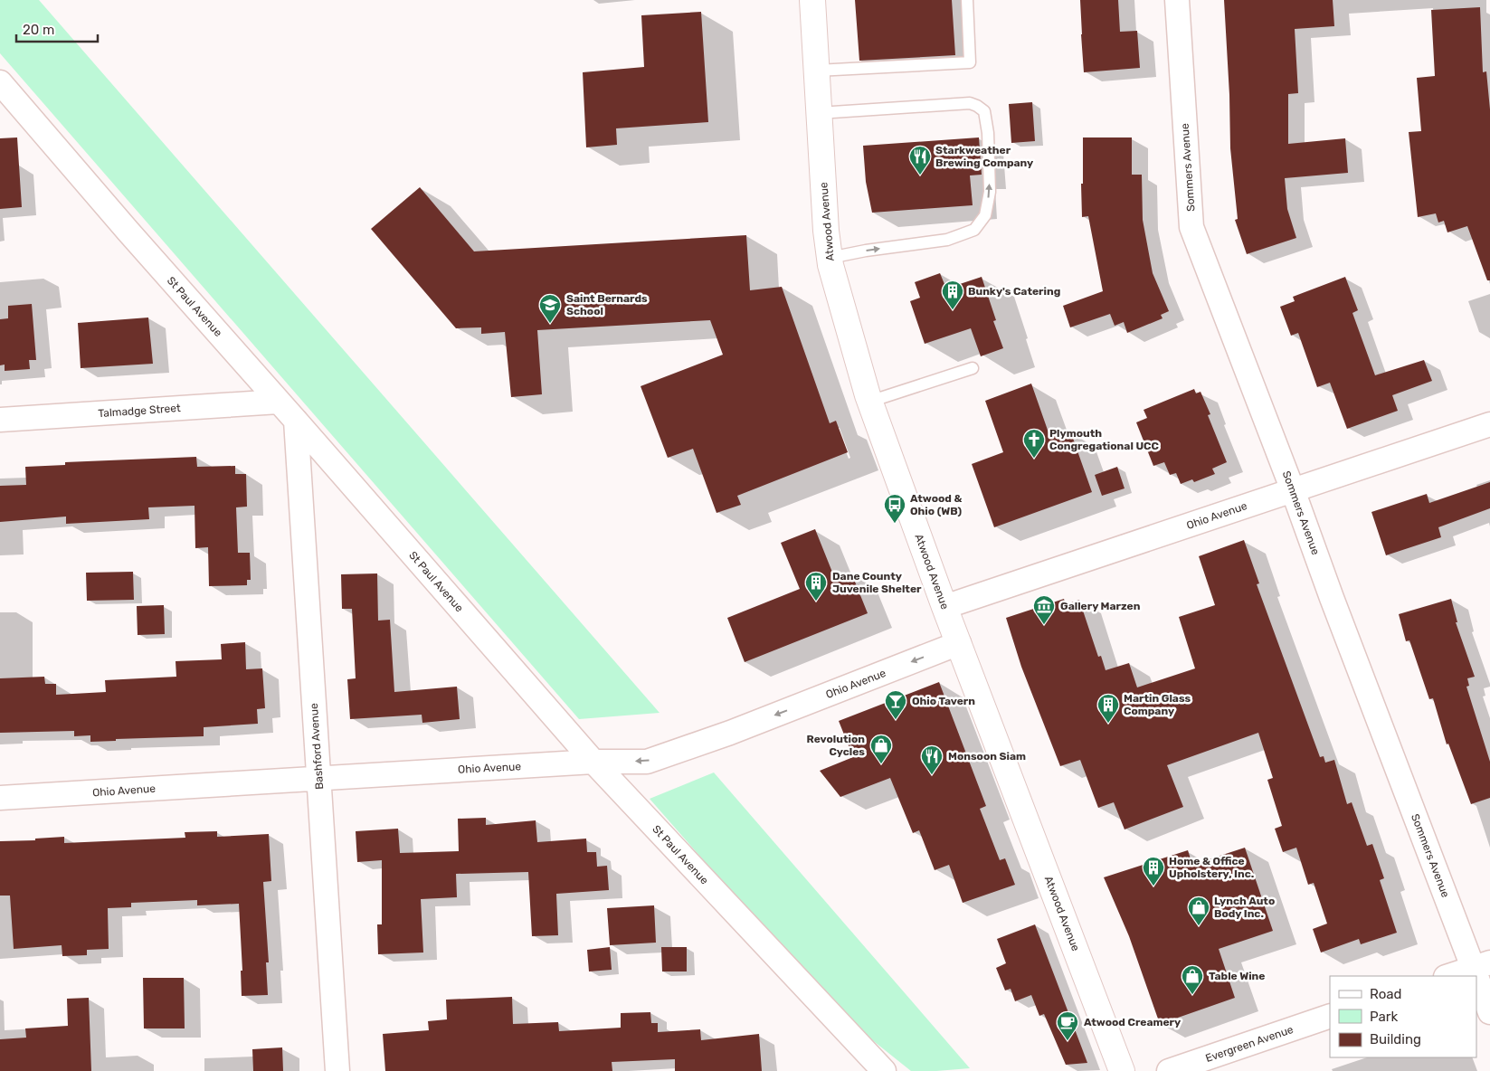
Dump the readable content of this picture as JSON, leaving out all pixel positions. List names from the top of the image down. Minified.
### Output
{"streets":{"street":["Sommers Avenue","Atwood Avenue","St Paul Avenue","Talmadge Street","Ohio Avenue","Bashford Avenue","Evergreen Avenue"]},"crossings":[["Sommers Avenue","Ohio Avenue"],["Atwood Avenue","Ohio Avenue"],["St Paul Avenue","Talmadge Street"],["St Paul Avenue","Ohio Avenue"],["St Paul Avenue","Bashford Avenue"],["Ohio Avenue","Bashford Avenue"]],"places":{"restaurant":["Starkweather Brewing Company","Monsoon Siam"],"building":["Bunky's Catering","Dane County Juvenile Shelter","Martin Glass Company","Home & Office Upholstery, Inc."],"school or university":["Saint Bernards School"],"church":["Plymouth Congregational UCC"],"bus stop":["Atwood & Ohio (WB)"],"museum":["Gallery Marzen"],"bar":["Ohio Tavern"],"shop":["Revolution Cycles","Lynch Auto Body Inc.","Table Wine"],"cafe":["Atwood Creamery"]},"legend":["Road","Park","Building"],"scale_bar":"20 m"}
